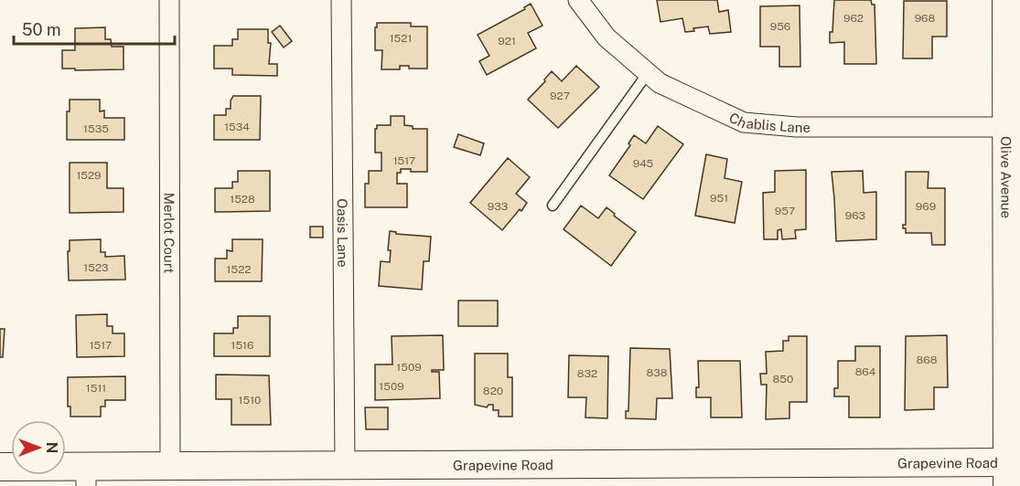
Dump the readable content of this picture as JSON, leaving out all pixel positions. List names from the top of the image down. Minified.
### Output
{"streets":{"main road":["Olive Avenue","Grapevine Road"],"street":["Chablis Lane","Merlot Court","Oasis Lane"]},"crossings":[["Chablis Lane","Olive Avenue"],["Olive Avenue","Grapevine Road"],["Merlot Court","Grapevine Road"],["Oasis Lane","Grapevine Road"]],"house_numbers":["962","968","956","1521","921","927","1534","1535","1517","945","1529","951","1528","933","969","957","963","1523","1522","1517","1516","868","1509","864","838","832","850","1509","1511","820","1510"],"scale_bar":"50 m","north":"right"}
